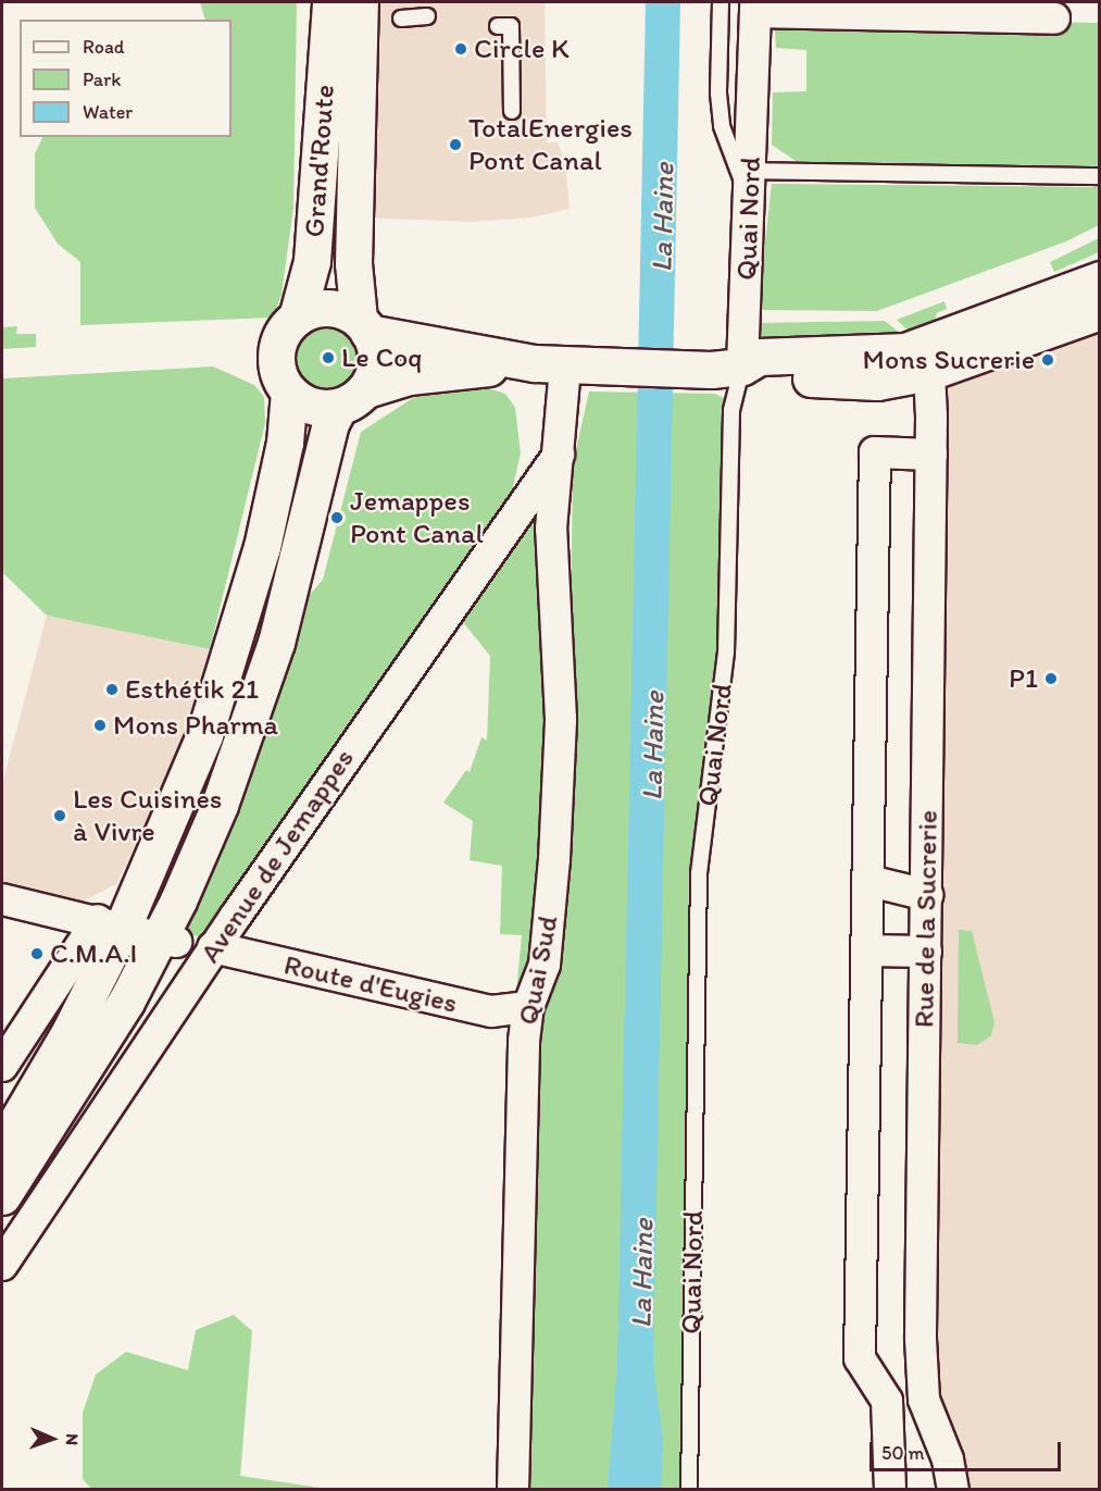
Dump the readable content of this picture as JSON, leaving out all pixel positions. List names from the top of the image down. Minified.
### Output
{"streets":{"main road":["Grand'Route","Avenue de Jemappes"],"street":["Quai Nord","Rue de la Sucrerie","Quai Sud","Route d'Eugies"]},"crossings":[["Grand'Route","Avenue de Jemappes"],["Avenue de Jemappes","Quai Sud"],["Avenue de Jemappes","Route d'Eugies"],["Quai Sud","Route d'Eugies"]],"water":["La Haine"],"places":["Circle K","TotalEnergies Pont Canal","Le Coq","Mons Sucrerie","Jemappes Pont Canal","P1","Esthétik 21","Mons Pharma","Les Cuisines à Vivre","C.M.A.I"],"legend":["Road","Park","Water"],"scale_bar":"50 m","north":"right"}
